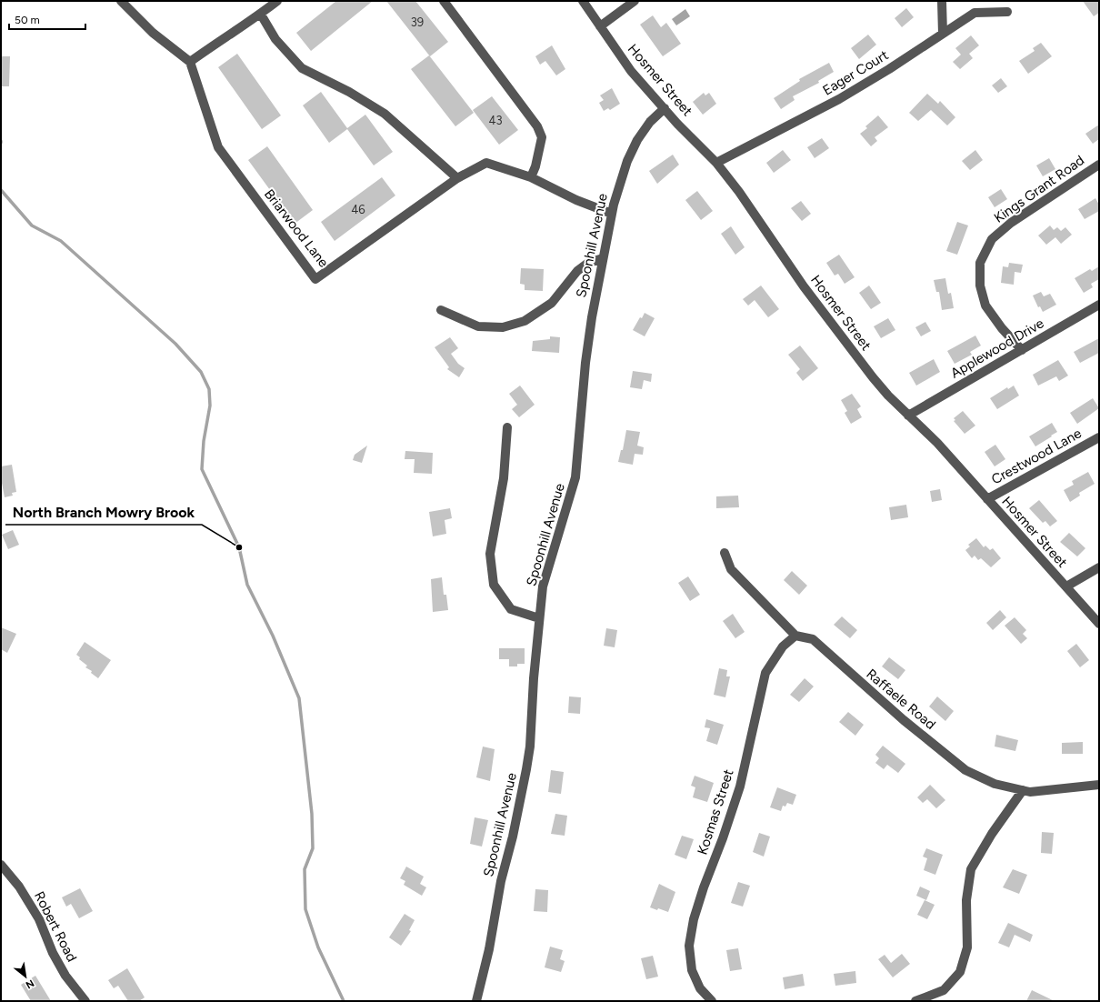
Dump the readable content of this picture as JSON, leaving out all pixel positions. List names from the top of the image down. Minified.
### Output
{"streets":{"street":["Eager Court","Hosmer Street","Kings Grant Road","Briarwood Lane","Spoonhill Avenue","Applewood Drive","Crestwood Lane","Raffaele Road","Kosmas Street","Robert Road"]},"crossings":[["Eager Court","Hosmer Street"],["Hosmer Street","Spoonhill Avenue"],["Hosmer Street","Applewood Drive"],["Hosmer Street","Crestwood Lane"],["Kings Grant Road","Applewood Drive"],["Briarwood Lane","Spoonhill Avenue"],["Raffaele Road","Kosmas Street"]],"places":["North Branch Mowry Brook"],"house_numbers":["39","43","46"],"scale_bar":"50 m","north":"bottom right"}
